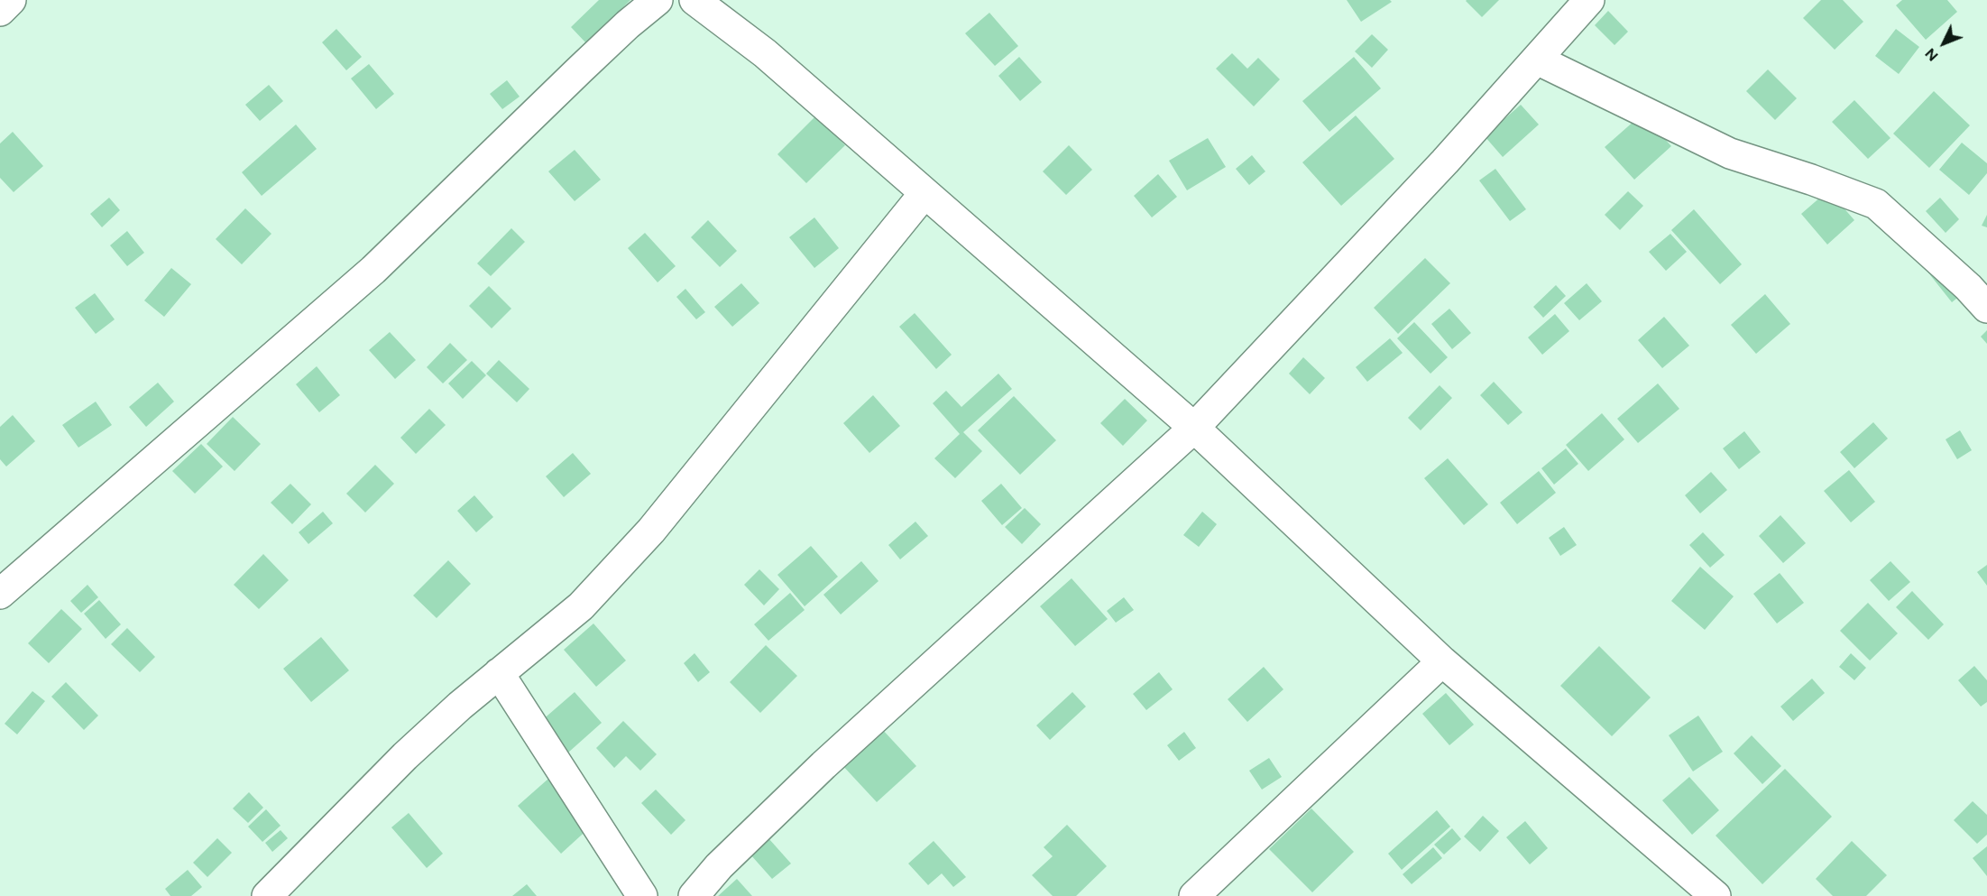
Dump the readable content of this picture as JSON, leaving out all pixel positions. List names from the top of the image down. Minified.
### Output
{"north":"bottom left"}
